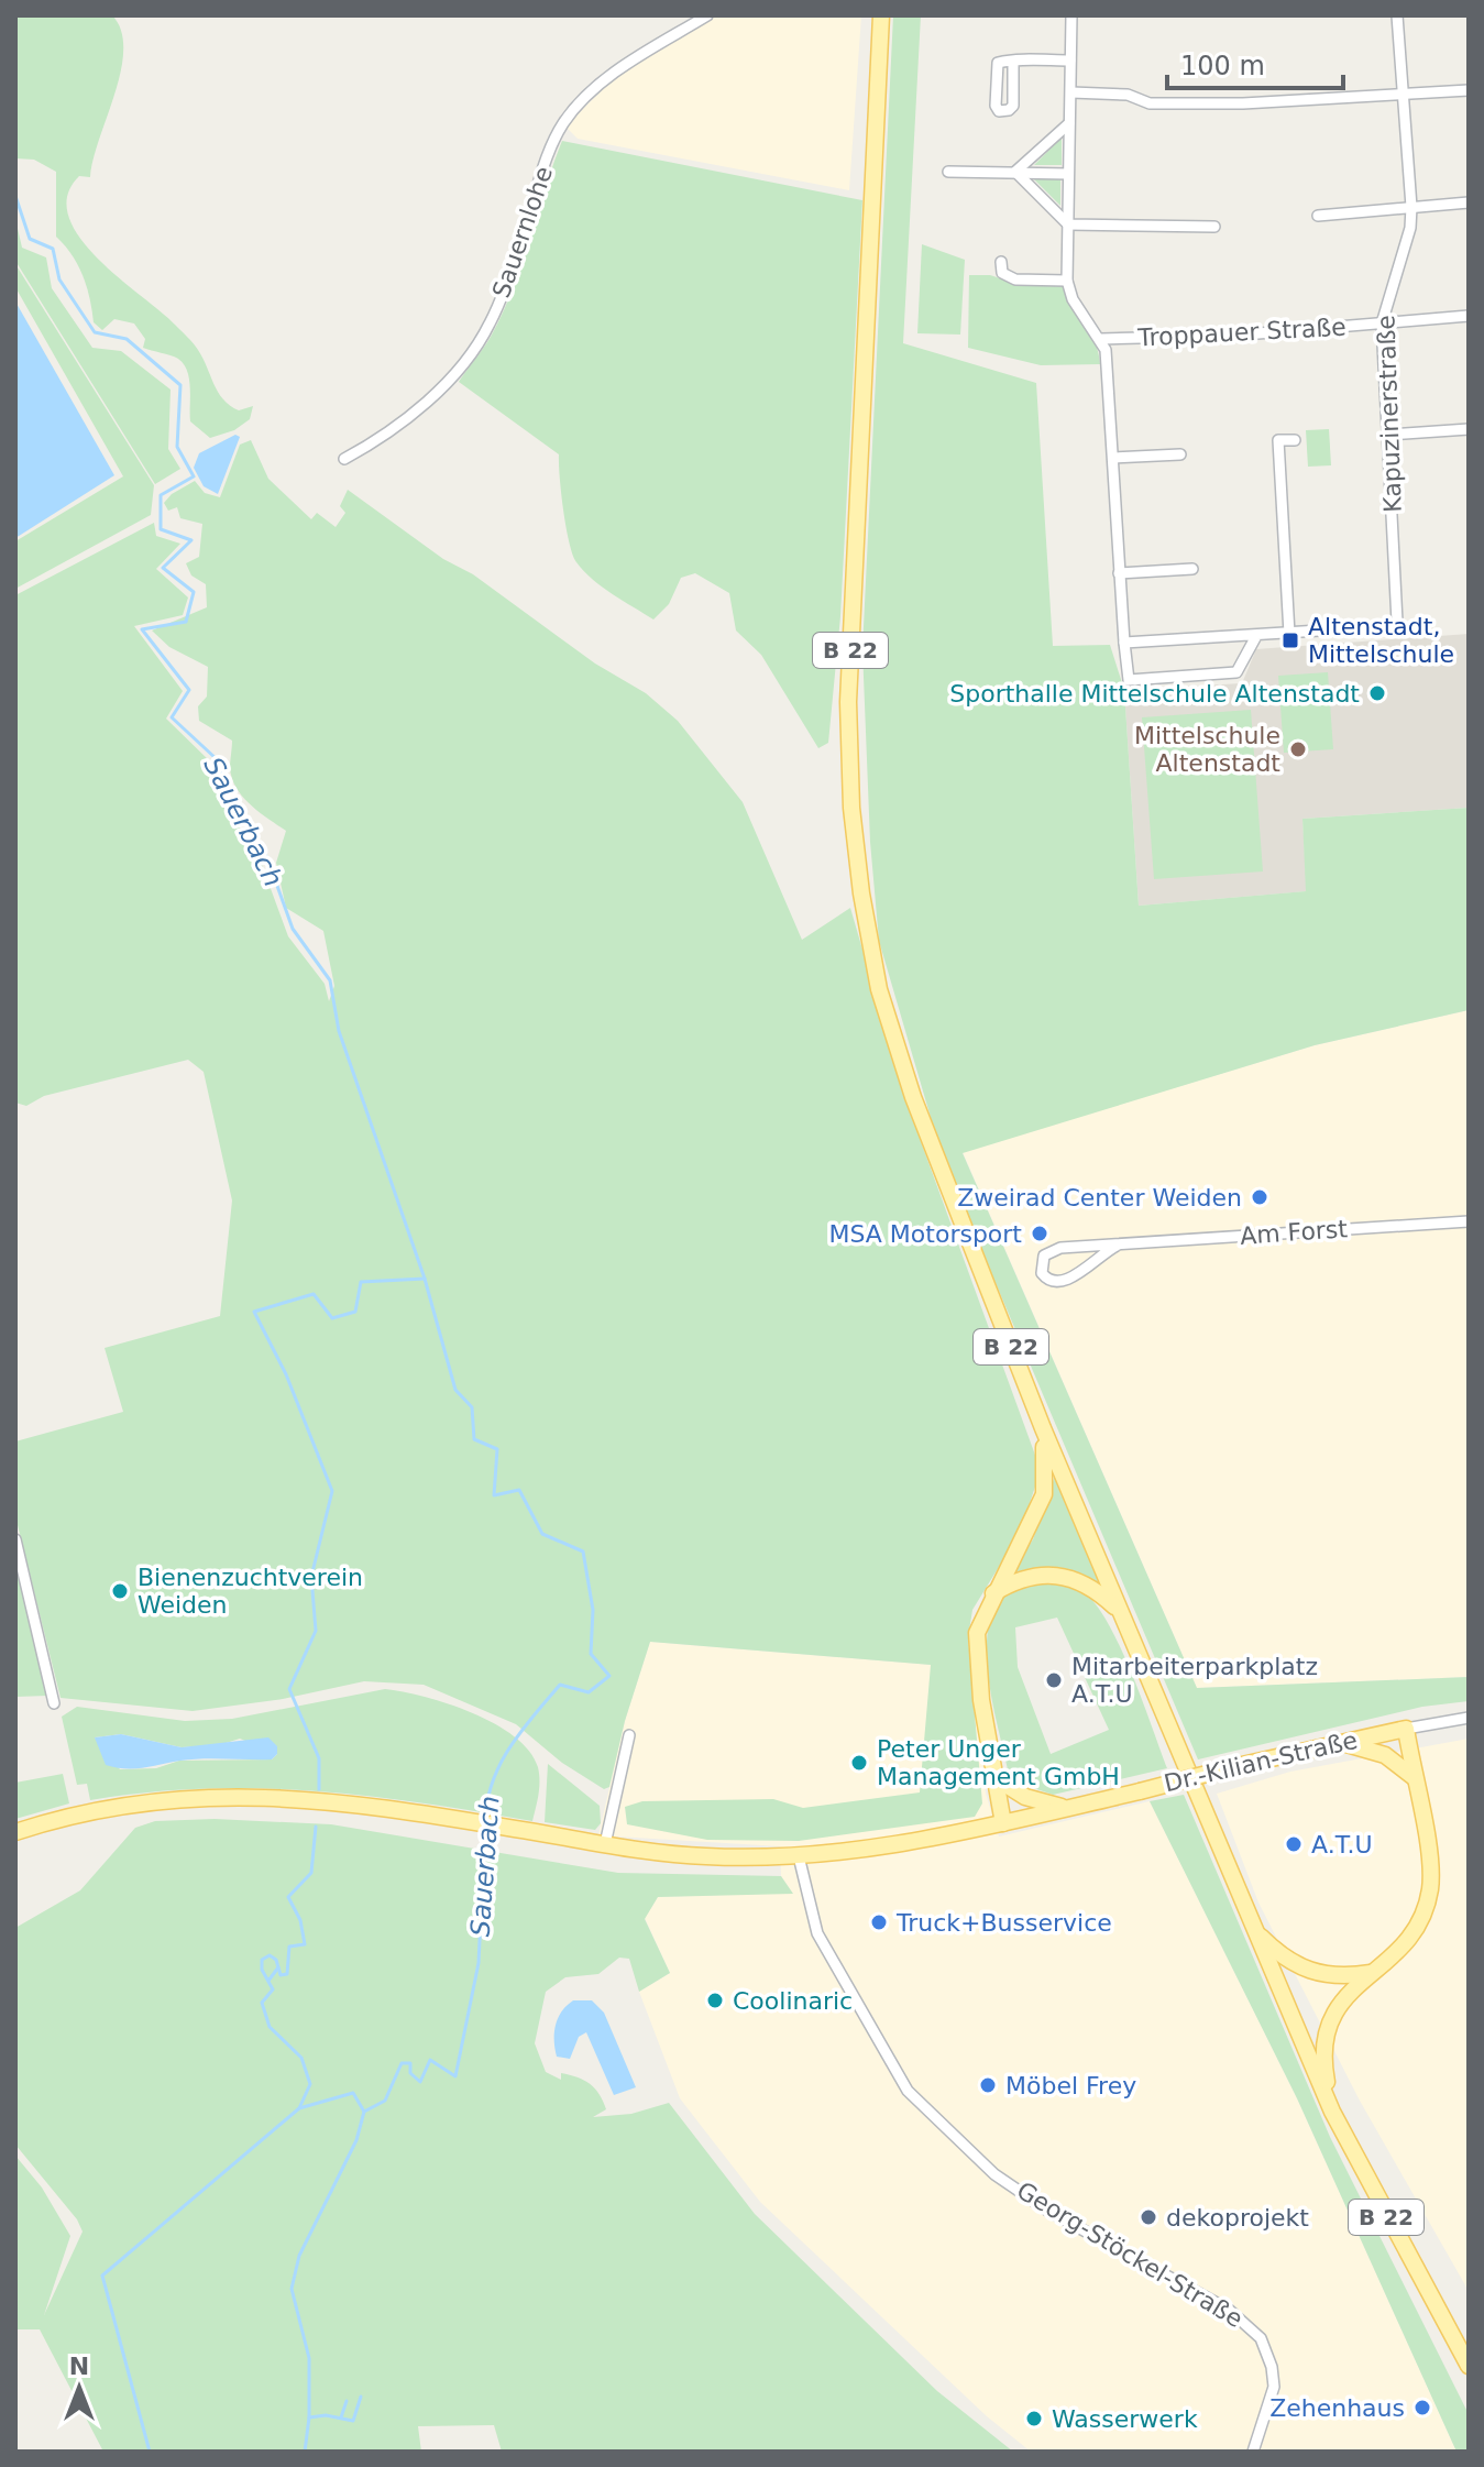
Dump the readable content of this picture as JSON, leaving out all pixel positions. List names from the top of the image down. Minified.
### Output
{"streets":{"main road":["B 22","Dr.-Kilian-Straße"],"street":["Sauernlohe","Troppauer Straße","Kapuzinerstraße","Am Forst","Georg-Stöckel-Straße"]},"crossings":[["Troppauer Straße","Kapuzinerstraße"],["Dr.-Kilian-Straße","Georg-Stöckel-Straße"]],"water":["Sauerbach"],"places":{"transit":["Altenstadt, Mittelschule"],"other":["Sporthalle Mittelschule Altenstadt","Mittelschule Altenstadt","Zweirad Center Weiden","MSA Motorsport","Bienenzuchtverein Weiden","Mitarbeiterparkplatz A.T.U","Peter Unger Management GmbH","A.T.U","Truck+Busservice","Coolinaric","Möbel Frey","dekoprojekt","Zehenhaus","Wasserwerk"]},"scale_bar":"100 m","north":"top"}
